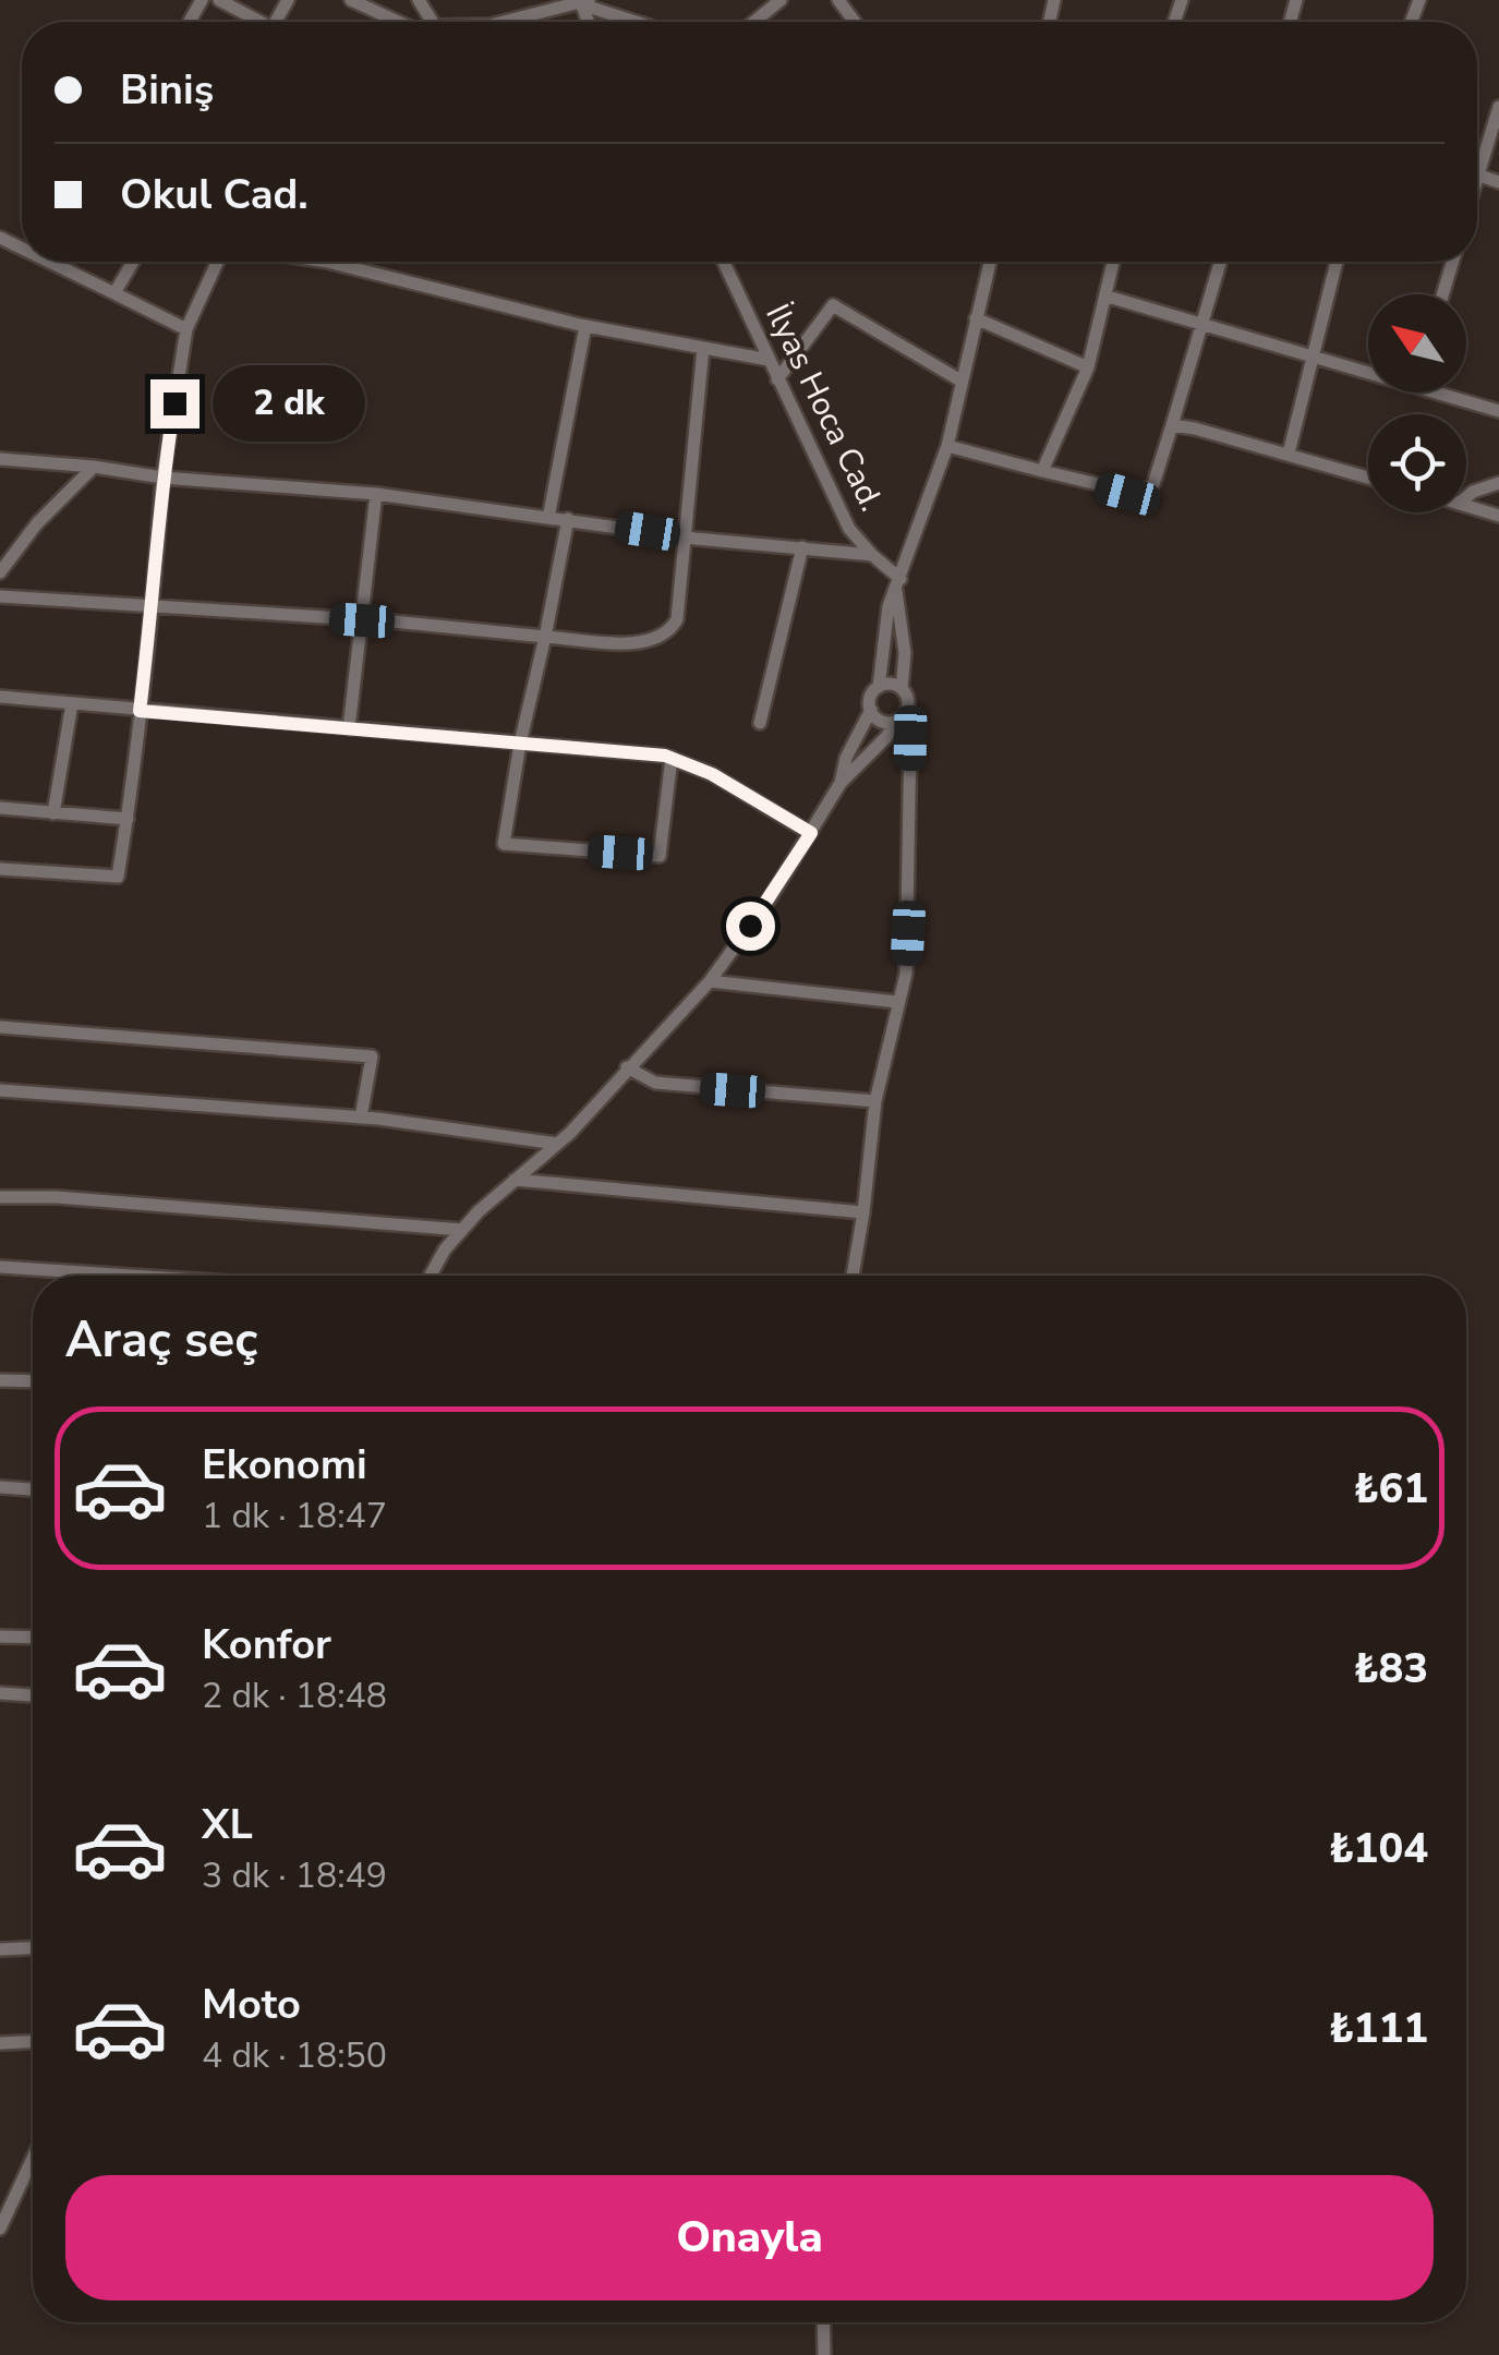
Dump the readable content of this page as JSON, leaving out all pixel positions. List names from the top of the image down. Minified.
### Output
{"streets":{"street":["İlyas Hoca Cad."]},"north":"top left","page":{"banner":["Biniş","Okul Cad."],"bubble":"2 dk","heading":"Araç seç","list":[{"name":"Ekonomi","note":"1 dk · 18:47","value":"₺61"},{"name":"Konfor","note":"2 dk · 18:48","value":"₺83"},{"name":"XL","note":"3 dk · 18:49","value":"₺104"},{"name":"Moto","note":"4 dk · 18:50","value":"₺111"}],"buttons":"Onayla"}}
